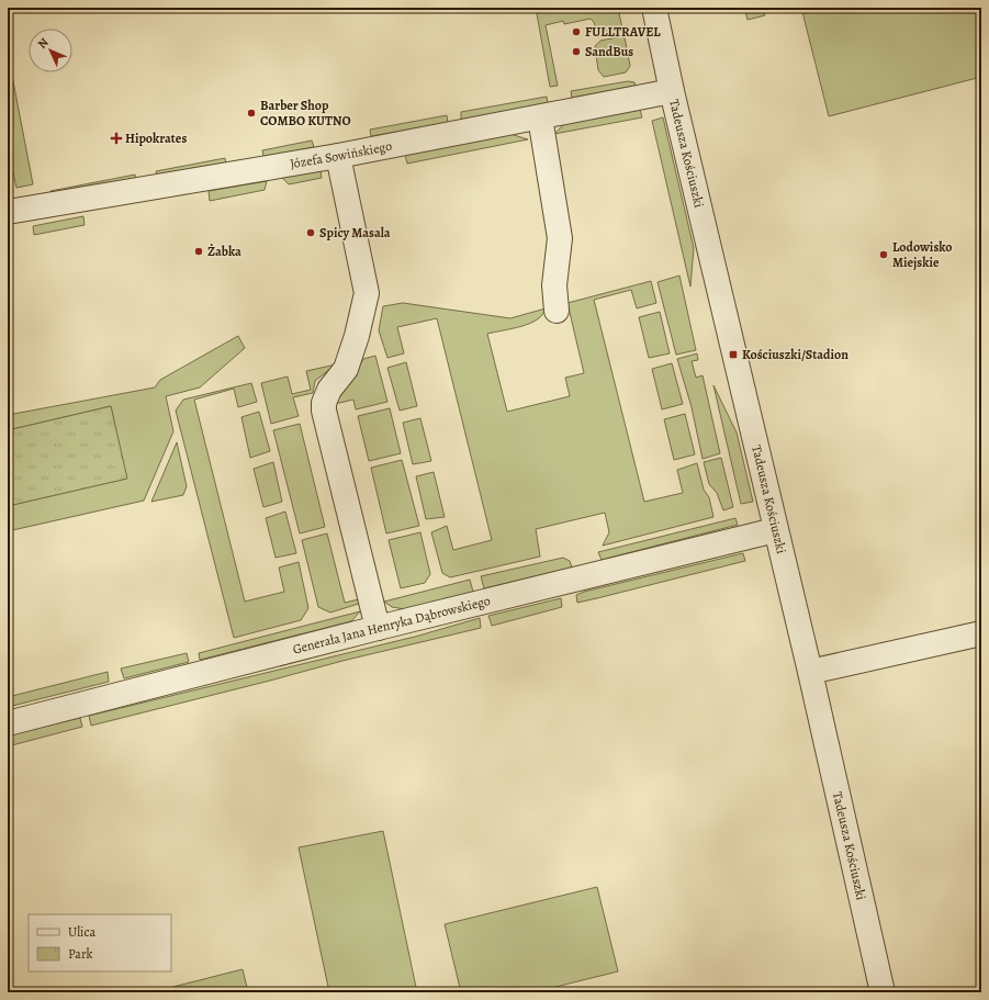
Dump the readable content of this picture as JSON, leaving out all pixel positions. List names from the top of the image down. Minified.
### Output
{"streets":{"street":["Tadeusza Kościuszki","Józefa Sowińskiego","Generała Jana Henryka Dąbrowskiego"]},"crossings":[["Tadeusza Kościuszki","Józefa Sowińskiego"],["Tadeusza Kościuszki","Generała Jana Henryka Dąbrowskiego"]],"places":{"other":["FULLTRAVEL","SandBus","Barber Shop COMBO KUTNO","Spicy Masala","Żabka","Lodowisko Miejskie"],"health":["Hipokrates"],"transit":["Kościuszki/Stadion"]},"legend":["Ulica","Park"],"north":"top left"}
